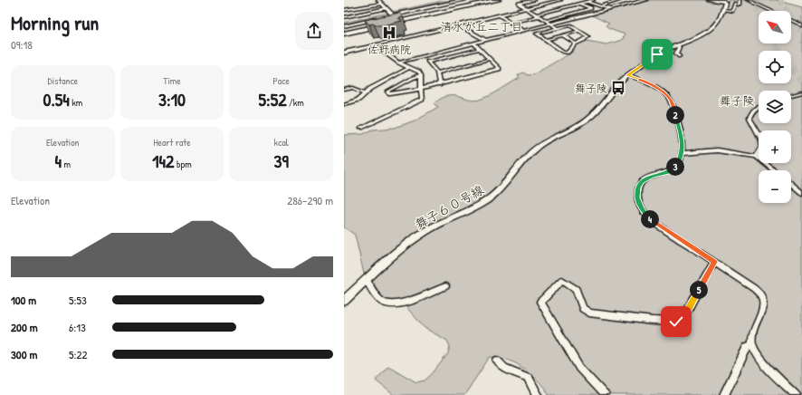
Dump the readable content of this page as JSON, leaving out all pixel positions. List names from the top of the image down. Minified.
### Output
{"streets":{"street":["舞子６０号線"]},"districts":["清水が丘二丁目","舞子陵"],"places":{"hospital":["佐野病院"],"bus stop":["舞子陵"]},"north":"top left","page":{"heading":["Morning run","09:18"],"map_buttons":["+","−"],"stats":[["Distance","0.54 km"],["Time","3:10"],["Pace","5:52 /km"],["Elevation","4 m"],["Heart rate","142 bpm"],["kcal","39"]],"pins":["2","3","4","5"],"chart":["Elevation","286–290 m"],"list":[{"name":"100 m","note":"5:53"},{"name":"200 m","note":"6:13"},{"name":"300 m","note":"5:22"}]}}
